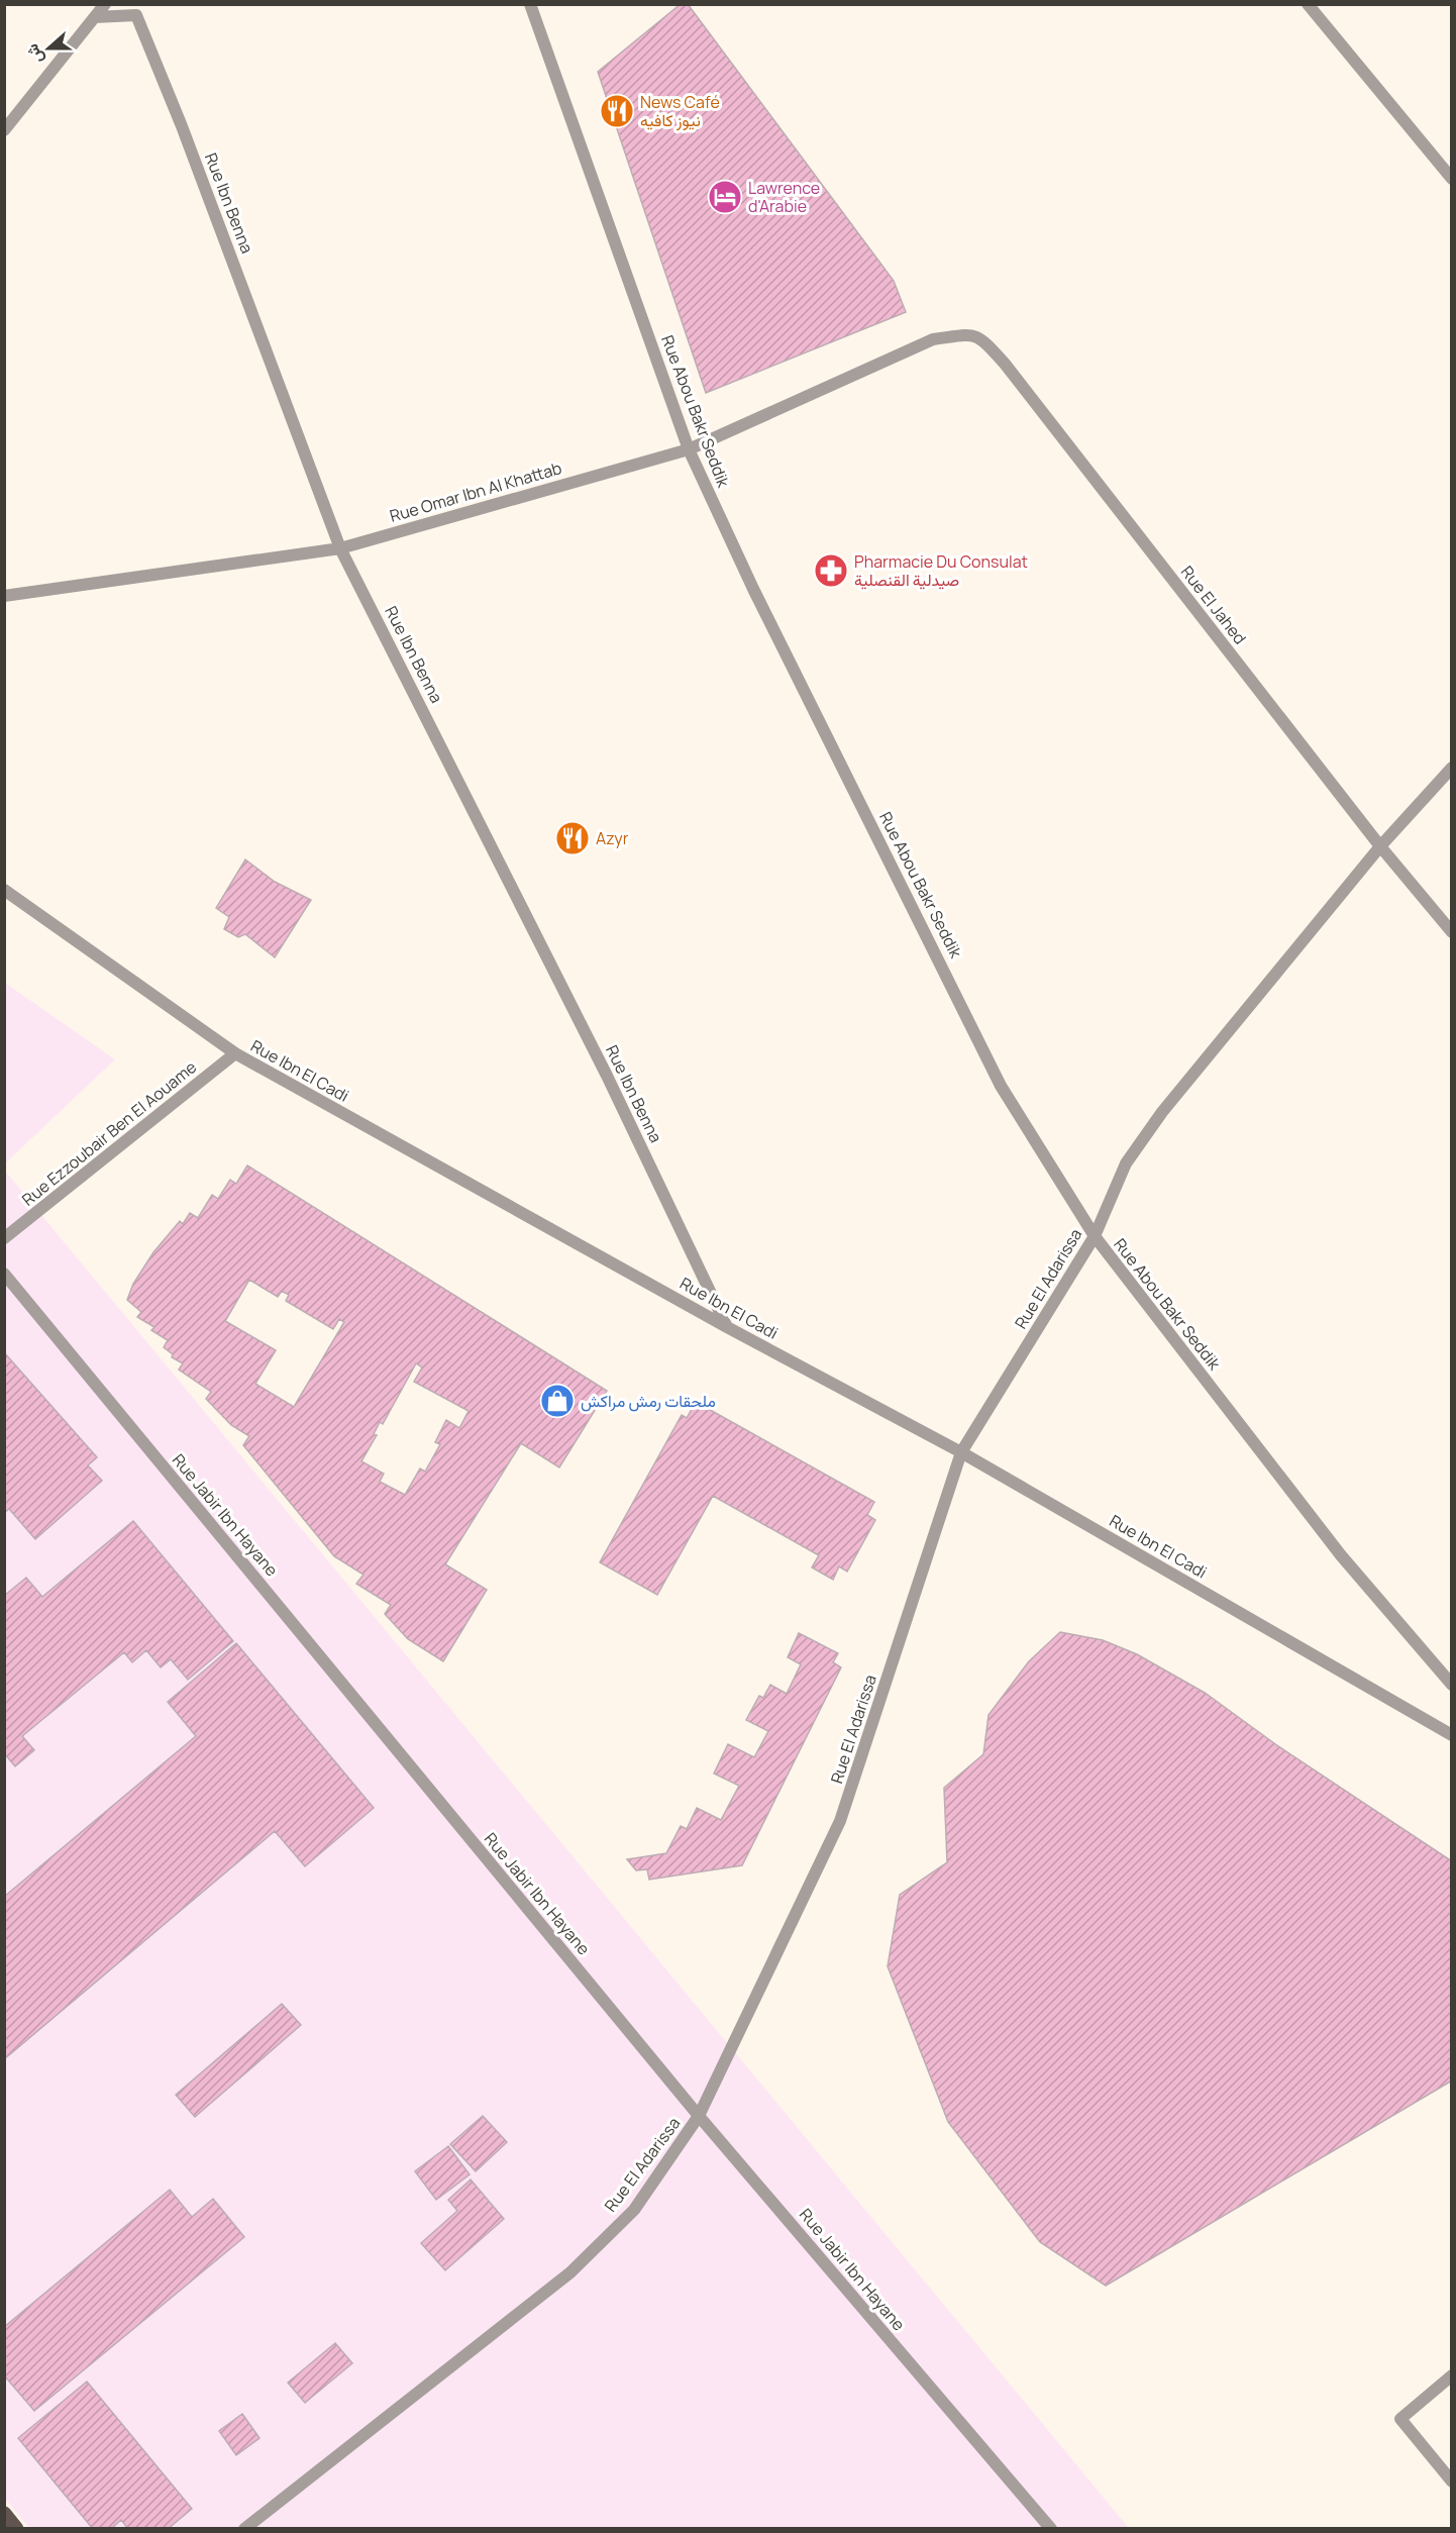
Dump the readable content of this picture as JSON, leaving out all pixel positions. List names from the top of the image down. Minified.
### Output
{"streets":{"street":["Rue Ibn Benna","Rue Abou Bakr Seddik","Rue Omar Ibn Al Khattab","Rue El Jahed","Rue Ibn El Cadi","Rue Ezzoubair Ben El Aouame","Rue El Adarissa","Rue Jabir Ibn Hayane"]},"crossings":[["Rue Ibn Benna","Rue Omar Ibn Al Khattab"],["Rue Ibn Benna","Rue Ibn El Cadi"],["Rue Abou Bakr Seddik","Rue Omar Ibn Al Khattab"],["Rue Abou Bakr Seddik","Rue El Adarissa"],["Rue Omar Ibn Al Khattab","Rue El Jahed"],["Rue El Jahed","Rue El Adarissa"],["Rue Ibn El Cadi","Rue Ezzoubair Ben El Aouame"],["Rue Ibn El Cadi","Rue El Adarissa"],["Rue El Adarissa","Rue Jabir Ibn Hayane"]],"places":{"restaurant":["News Café نيوز كافيه","Azyr"],"hotel":["Lawrence d'Arabie"],"pharmacy":["Pharmacie Du Consulat صيدلية القنصلية"],"shop":["ملحقات رمش مراكش"]},"north":"left"}
